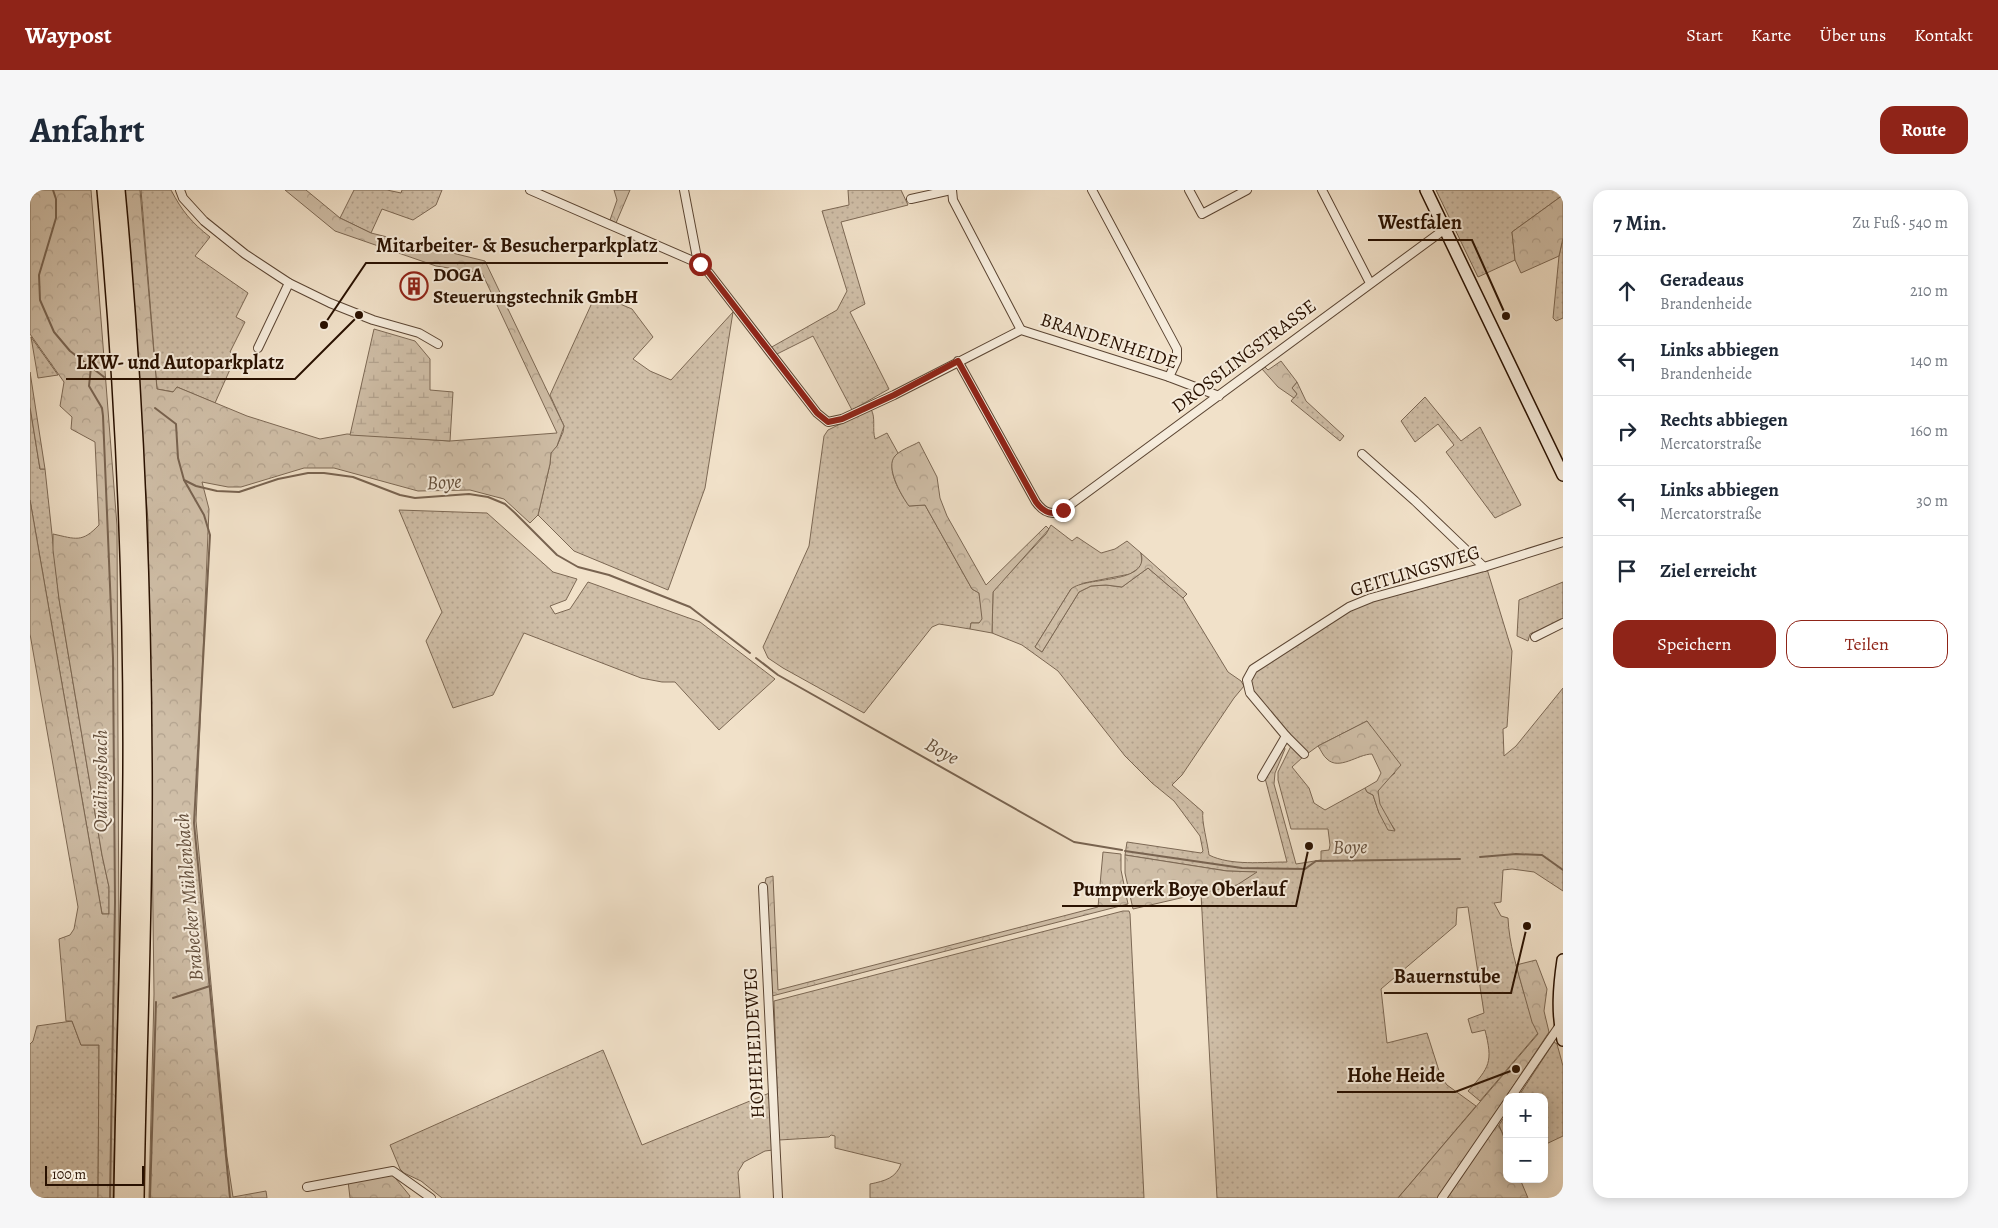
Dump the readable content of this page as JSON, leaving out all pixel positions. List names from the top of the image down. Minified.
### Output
{"streets":{"street":["BRANDENHEIDE","DROSSLINGSTRASSE","GEITLINGSWEG","HOHEHEIDEWEG"]},"crossings":[["BRANDENHEIDE","DROSSLINGSTRASSE"]],"water":["Boye","Quälingsbach","Brabecker Mühlenbach"],"places":{"building":["DOGA Steuerungstechnik GmbH"],"other":["LKW- und Autoparkplatz","Westfalen","Mitarbeiter- & Besucherparkplatz","Pumpwerk Boye Oberlauf","Bauernstube","Hohe Heide"]},"scale_bar":"100 m","page":{"header":"Waypost","nav":["Start","Karte","Über uns","Kontakt"],"title":"Anfahrt","buttons":["Route",["Speichern","Teilen"]],"heading":["7 Min.","Zu Fuß · 540 m"],"list":[["Geradeaus","Brandenheide","210 m"],["Links abbiegen","Brandenheide","140 m"],["Rechts abbiegen","Mercatorstraße","160 m"],["Links abbiegen","Mercatorstraße","30 m"],"Ziel erreicht"],"map_buttons":["+","−"],"scale":"100 m"}}
